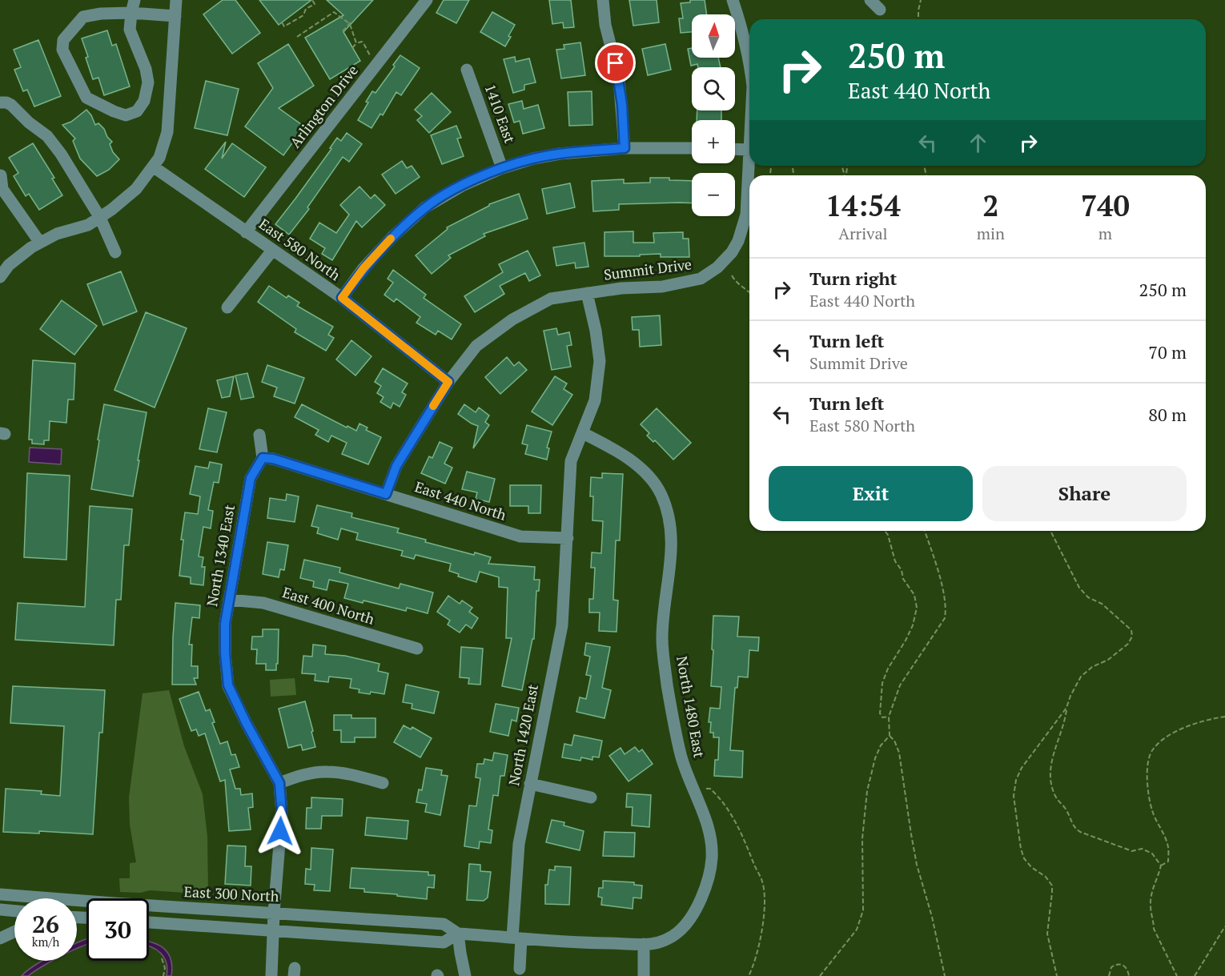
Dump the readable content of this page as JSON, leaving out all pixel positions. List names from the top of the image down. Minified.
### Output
{"streets":{"street":["Arlington Drive","1410 East","East 580 North","Summit Drive","East 440 North","North 1340 East","East 400 North","North 1480 East","North 1420 East","East 300 North"]},"crossings":[["Arlington Drive","East 580 North"],["East 580 North","Summit Drive"],["Summit Drive","East 440 North"],["Summit Drive","North 1480 East"],["Summit Drive","North 1420 East"],["East 440 North","North 1340 East"],["East 440 North","North 1420 East"],["North 1340 East","East 400 North"],["North 1340 East","East 300 North"],["North 1480 East","North 1420 East"],["North 1480 East","East 300 North"],["North 1420 East","East 300 North"]],"north":"top","page":{"map_buttons":["+","−"],"turn":["250 m","East 440 North"],"eta":["14:54","Arrival","2","min","740","m"],"list":[{"name":"Turn right","note":"East 440 North","value":"250 m"},{"name":"Turn left","note":"Summit Drive","value":"70 m"},{"name":"Turn left","note":"East 580 North","value":"80 m"}],"buttons":["Exit","Share"],"speed":"26 km/h","limit":"30"}}
